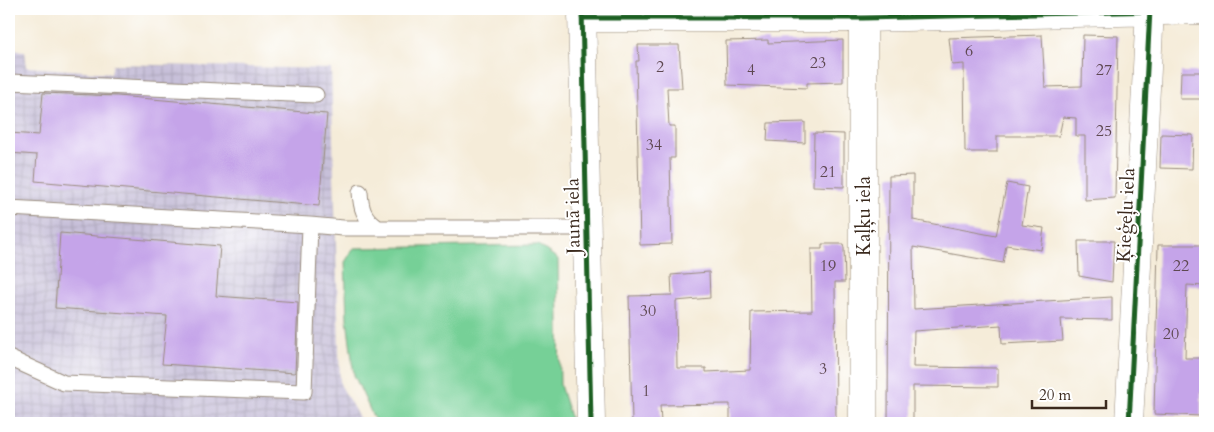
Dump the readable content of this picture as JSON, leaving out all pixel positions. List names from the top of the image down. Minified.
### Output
{"streets":{"street":["Ķieģeļu iela","Jaunā iela","Kaļķu iela"]},"house_numbers":["6","23","2","4","27","25","34","21","19","22","30","20","3","1"],"scale_bar":"20 m"}
